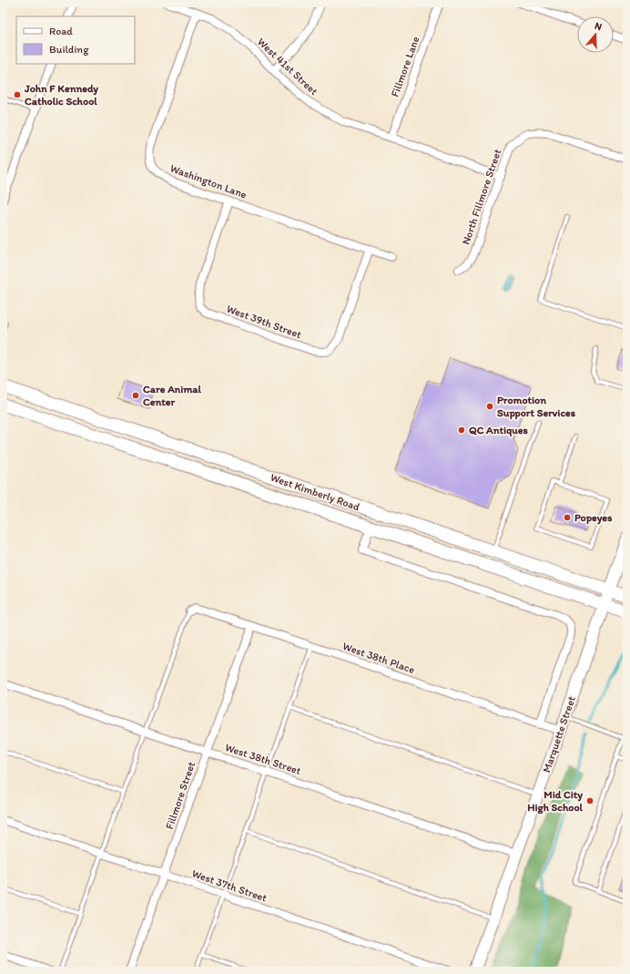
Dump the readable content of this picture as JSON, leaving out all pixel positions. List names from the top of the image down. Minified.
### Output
{"streets":{"main road":["West Kimberly Road","Marquette Street"],"street":["West 41st Street","Fillmore Lane","Washington Lane","North Fillmore Street","West 39th Street","West 38th Place","West 38th Street","Fillmore Street","West 37th Street"]},"crossings":[["West 41st Street","Fillmore Lane"],["West 41st Street","Washington Lane"],["West 41st Street","North Fillmore Street"],["Washington Lane","West 39th Street"],["West Kimberly Road","Marquette Street"],["West 38th Place","Marquette Street"],["West 38th Place","Fillmore Street"],["Marquette Street","West 38th Street"],["West 38th Street","Fillmore Street"],["Fillmore Street","West 37th Street"]],"places":["John F Kennedy Catholic School","Care Animal Center","Promotion Support Services","QC Antiques","Popeyes","Mid City High School"],"legend":["Road","Building"],"north":"top"}
